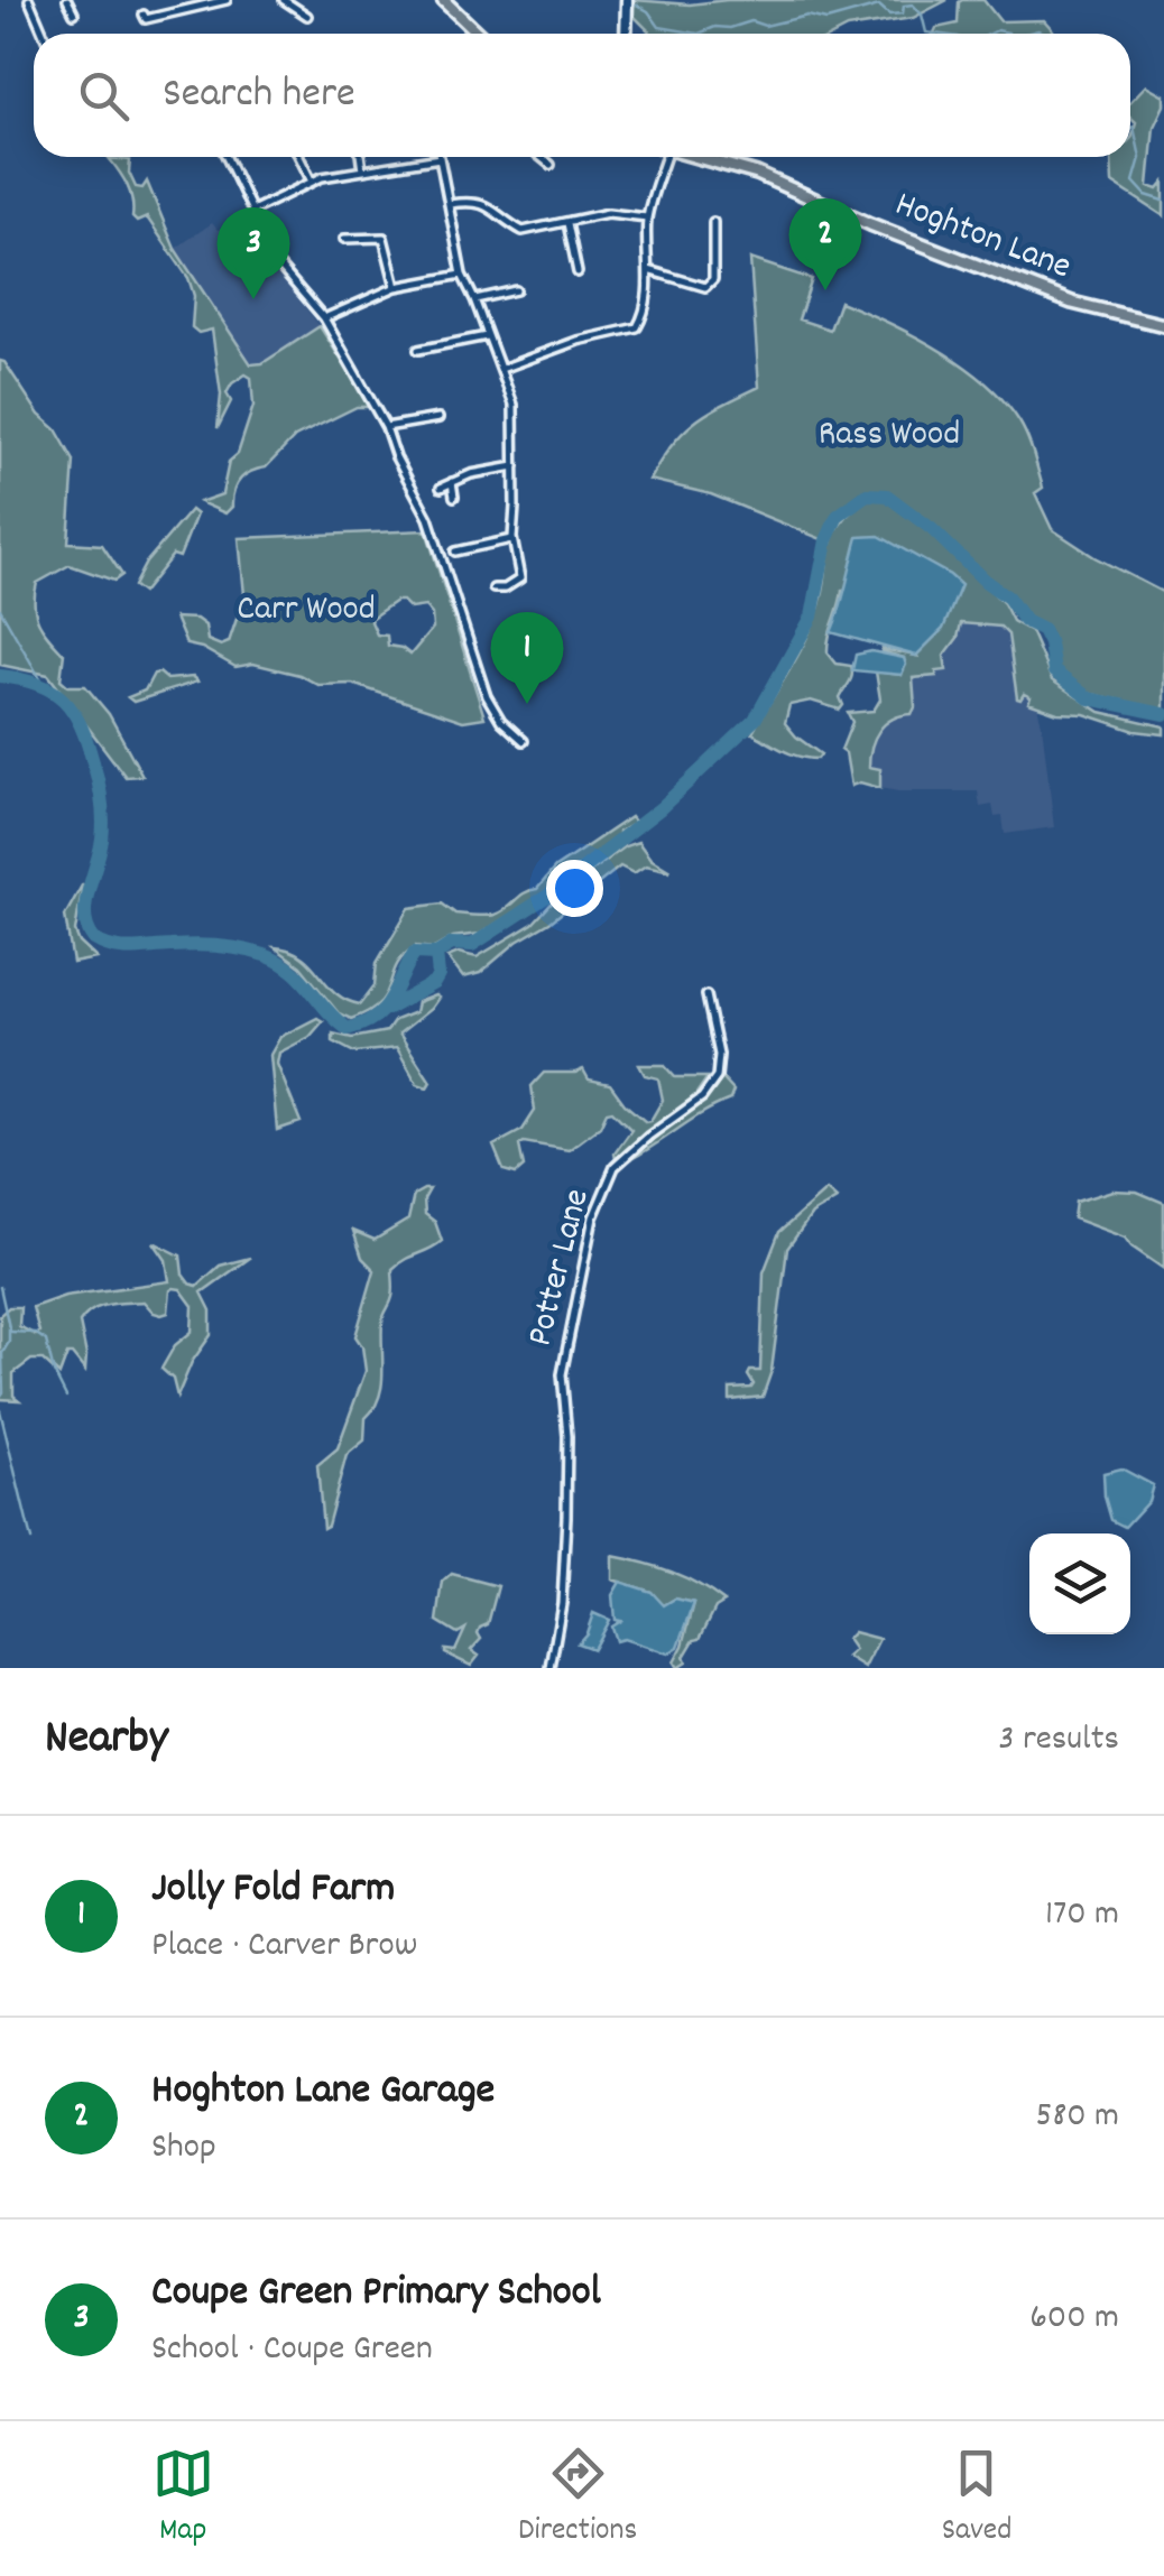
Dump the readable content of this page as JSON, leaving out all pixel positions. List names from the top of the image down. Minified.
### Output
{"streets":{"main road":["Hoghton Lane"],"street":["Potter Lane"]},"parks":["Rass Wood","Carr Wood"],"page":{"search":"Search here","pins":["2","3","1"],"heading":["Nearby","3 results"],"list":[{"mark":"1","name":"Jolly Fold Farm","note":"Place · Carver Brow","value":"170 m"},{"mark":"2","name":"Hoghton Lane Garage","note":"Shop","value":"580 m"},{"mark":"3","name":"Coupe Green Primary School","note":"School · Coupe Green","value":"600 m"}],"nav":["Map","Directions","Saved"]}}
